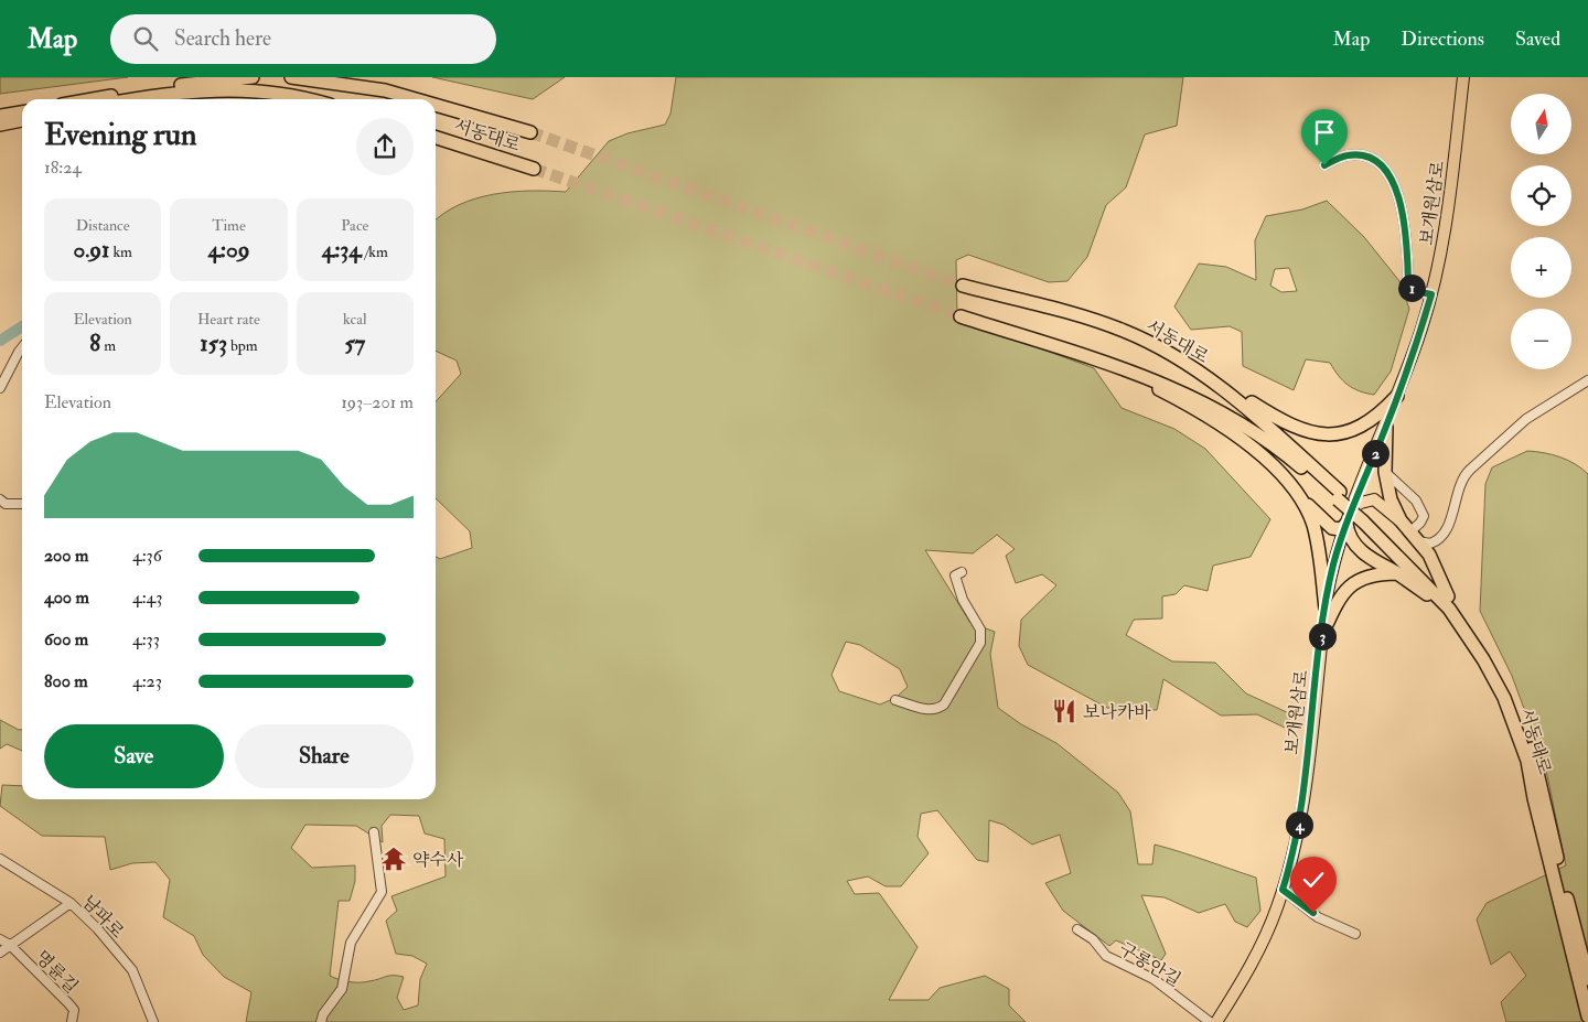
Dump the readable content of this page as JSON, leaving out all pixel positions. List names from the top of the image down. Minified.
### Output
{"streets":{"highway":["서동대로"],"main road":["보개원삼로"],"street":["남파로","구롱안길","명륜길"]},"places":{"restaurant":["보나카바"],"temple":["약수사"]},"north":"top","page":{"header":"Map","search":"Search here","nav":["Map","Directions","Saved"],"map_buttons":["+","−"],"heading":["Evening run","18:24"],"stats":[["Distance","0.91 km"],["Time","4:09"],["Pace","4:34 /km"],["Elevation","8 m"],["Heart rate","153 bpm"],["kcal","57"]],"pins":["1","2","3","4"],"chart":["Elevation","193–201 m"],"list":[{"name":"200 m","note":"4:36"},{"name":"400 m","note":"4:43"},{"name":"600 m","note":"4:33"},{"name":"800 m","note":"4:23"}],"buttons":["Save","Share"]}}
